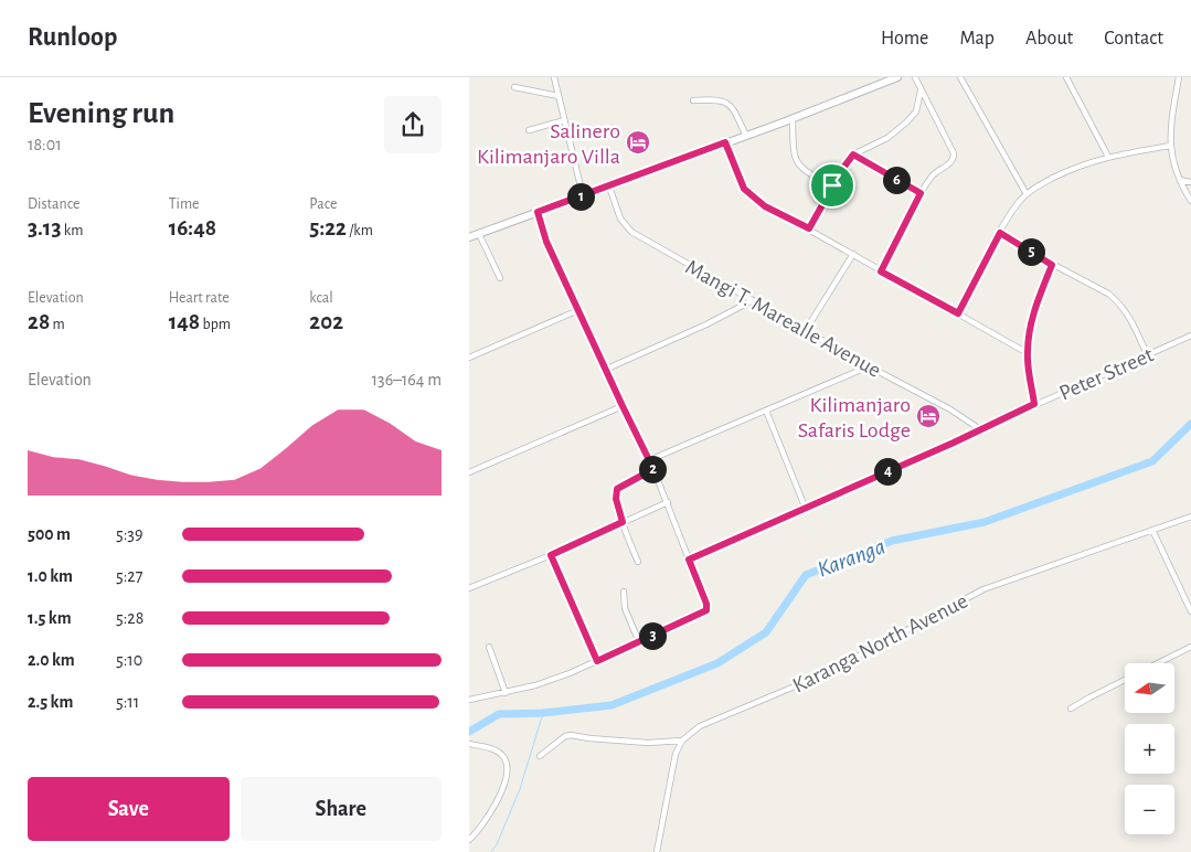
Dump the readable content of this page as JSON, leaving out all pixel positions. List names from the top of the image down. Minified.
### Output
{"streets":{"street":["Mangi T. Marealle Avenue","Peter Street","Karanga North Avenue"]},"crossings":[["Mangi T. Marealle Avenue","Peter Street"]],"water":["Karanga"],"places":{"hotel":["Salinero Kilimanjaro Villa","Kilimanjaro Safaris Lodge"]},"north":"left","page":{"header":"Runloop","nav":["Home","Map","About","Contact"],"heading":["Evening run","18:01"],"pins":["6","1","5","2","4","3"],"stats":[["Distance","3.13 km"],["Time","16:48"],["Pace","5:22 /km"],["Elevation","28 m"],["Heart rate","148 bpm"],["kcal","202"]],"chart":["Elevation","136–164 m"],"list":[{"name":"500 m","note":"5:39"},{"name":"1.0 km","note":"5:27"},{"name":"1.5 km","note":"5:28"},{"name":"2.0 km","note":"5:10"},{"name":"2.5 km","note":"5:11"}],"map_buttons":["+","−"],"buttons":["Save","Share"]}}
